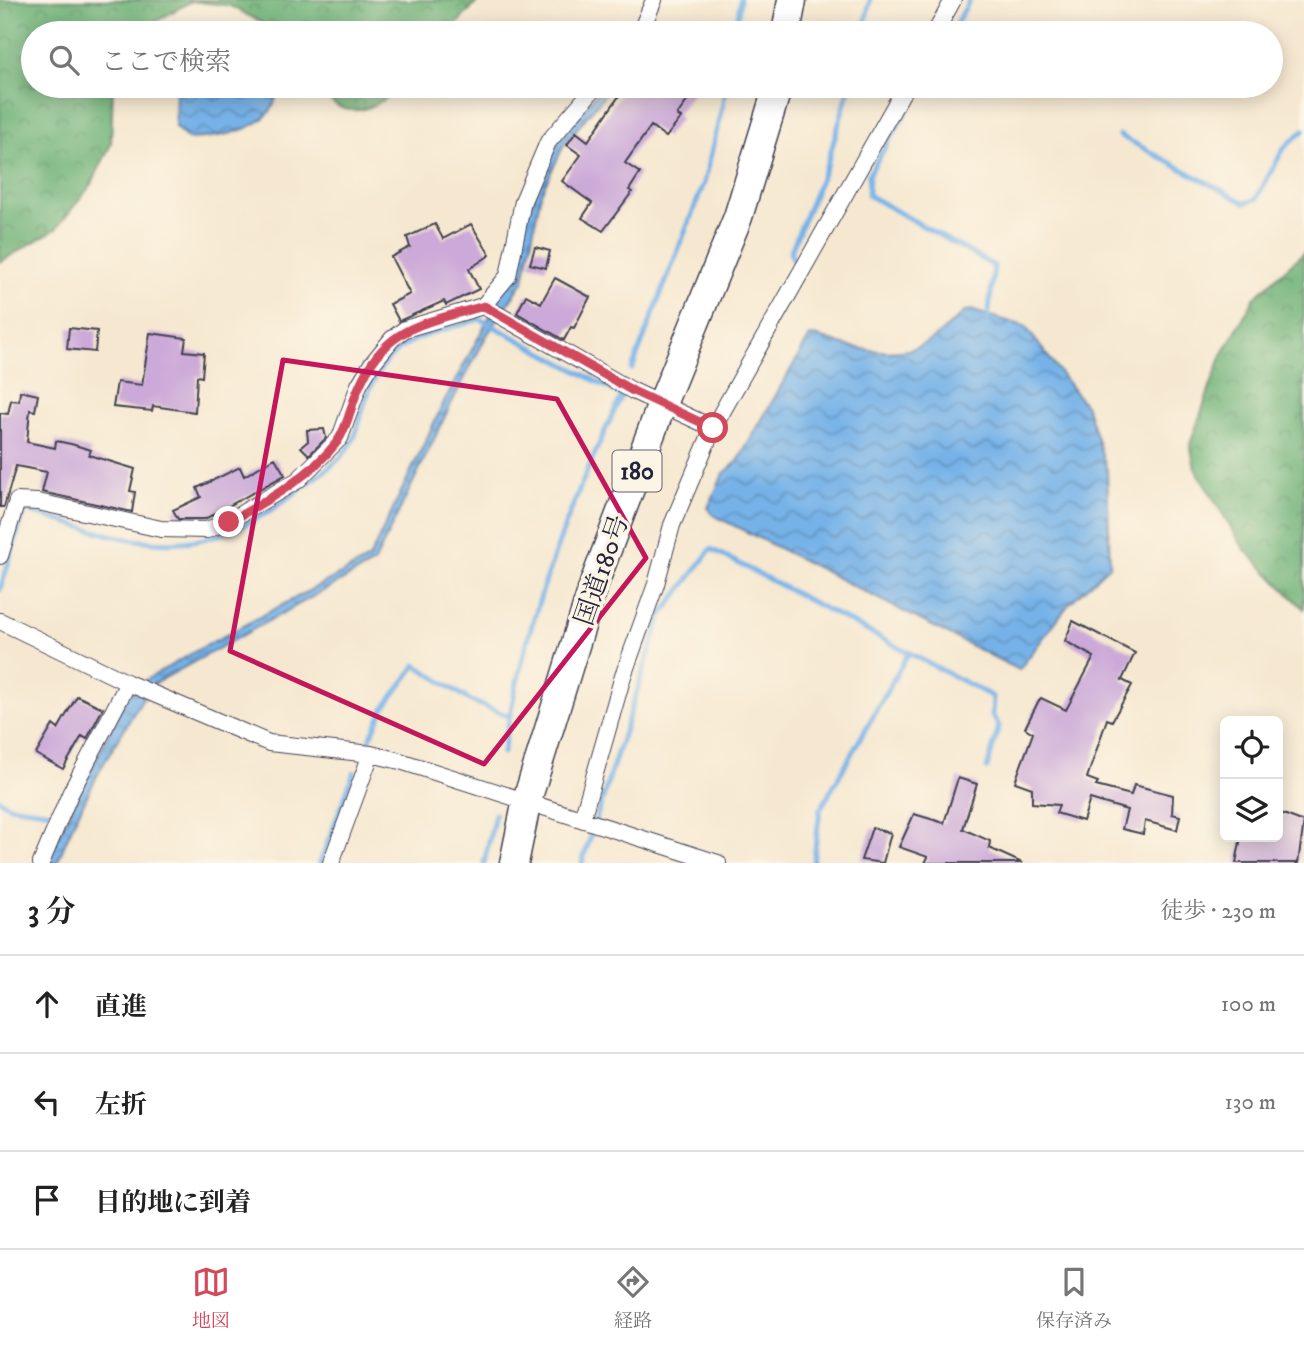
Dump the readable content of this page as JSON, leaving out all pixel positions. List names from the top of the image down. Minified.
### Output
{"streets":{"highway":["180","国道180号"]},"page":{"search":"ここで検索","heading":["3 分","徒歩 · 230 m"],"list":[["直進","100 m"],["左折","130 m"],"目的地に到着"],"nav":["地図","経路","保存済み"]}}
